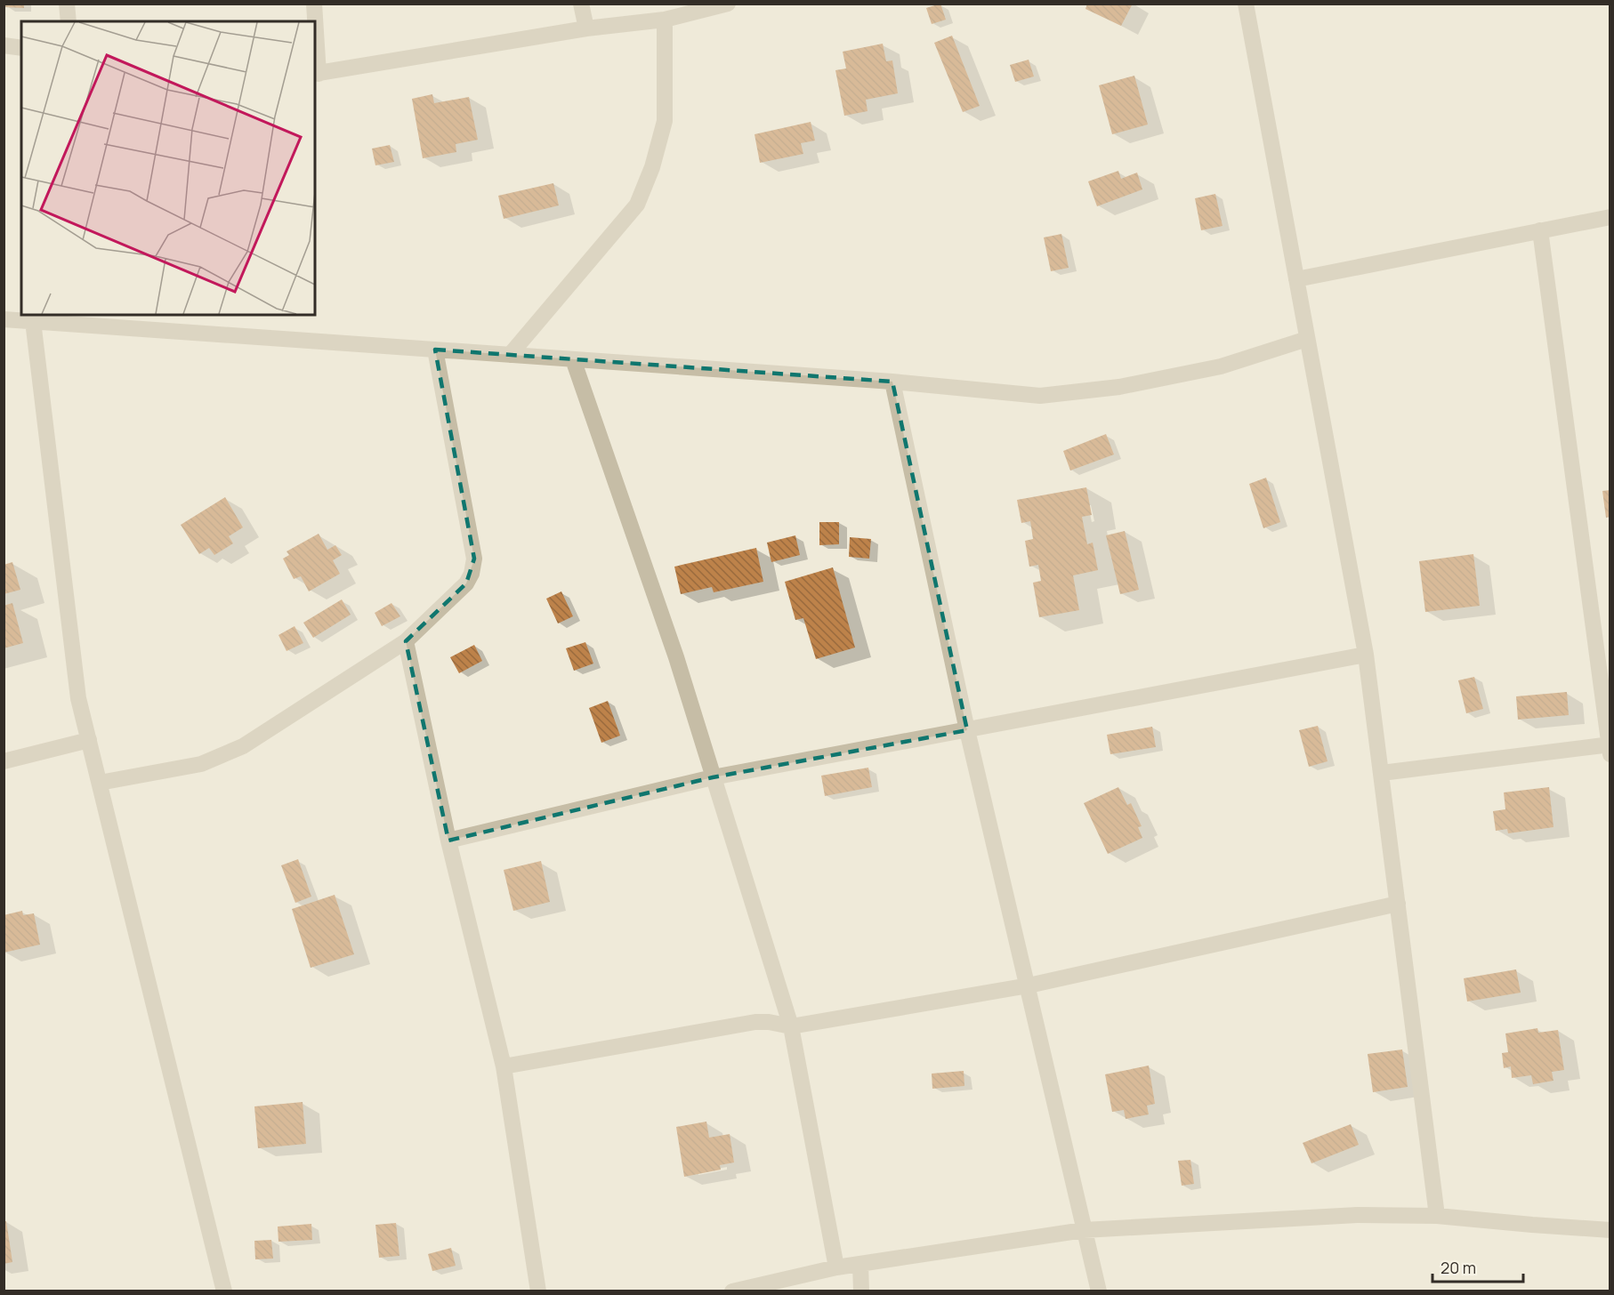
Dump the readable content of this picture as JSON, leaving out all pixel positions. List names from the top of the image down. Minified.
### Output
{"scale_bar":"20 m"}
